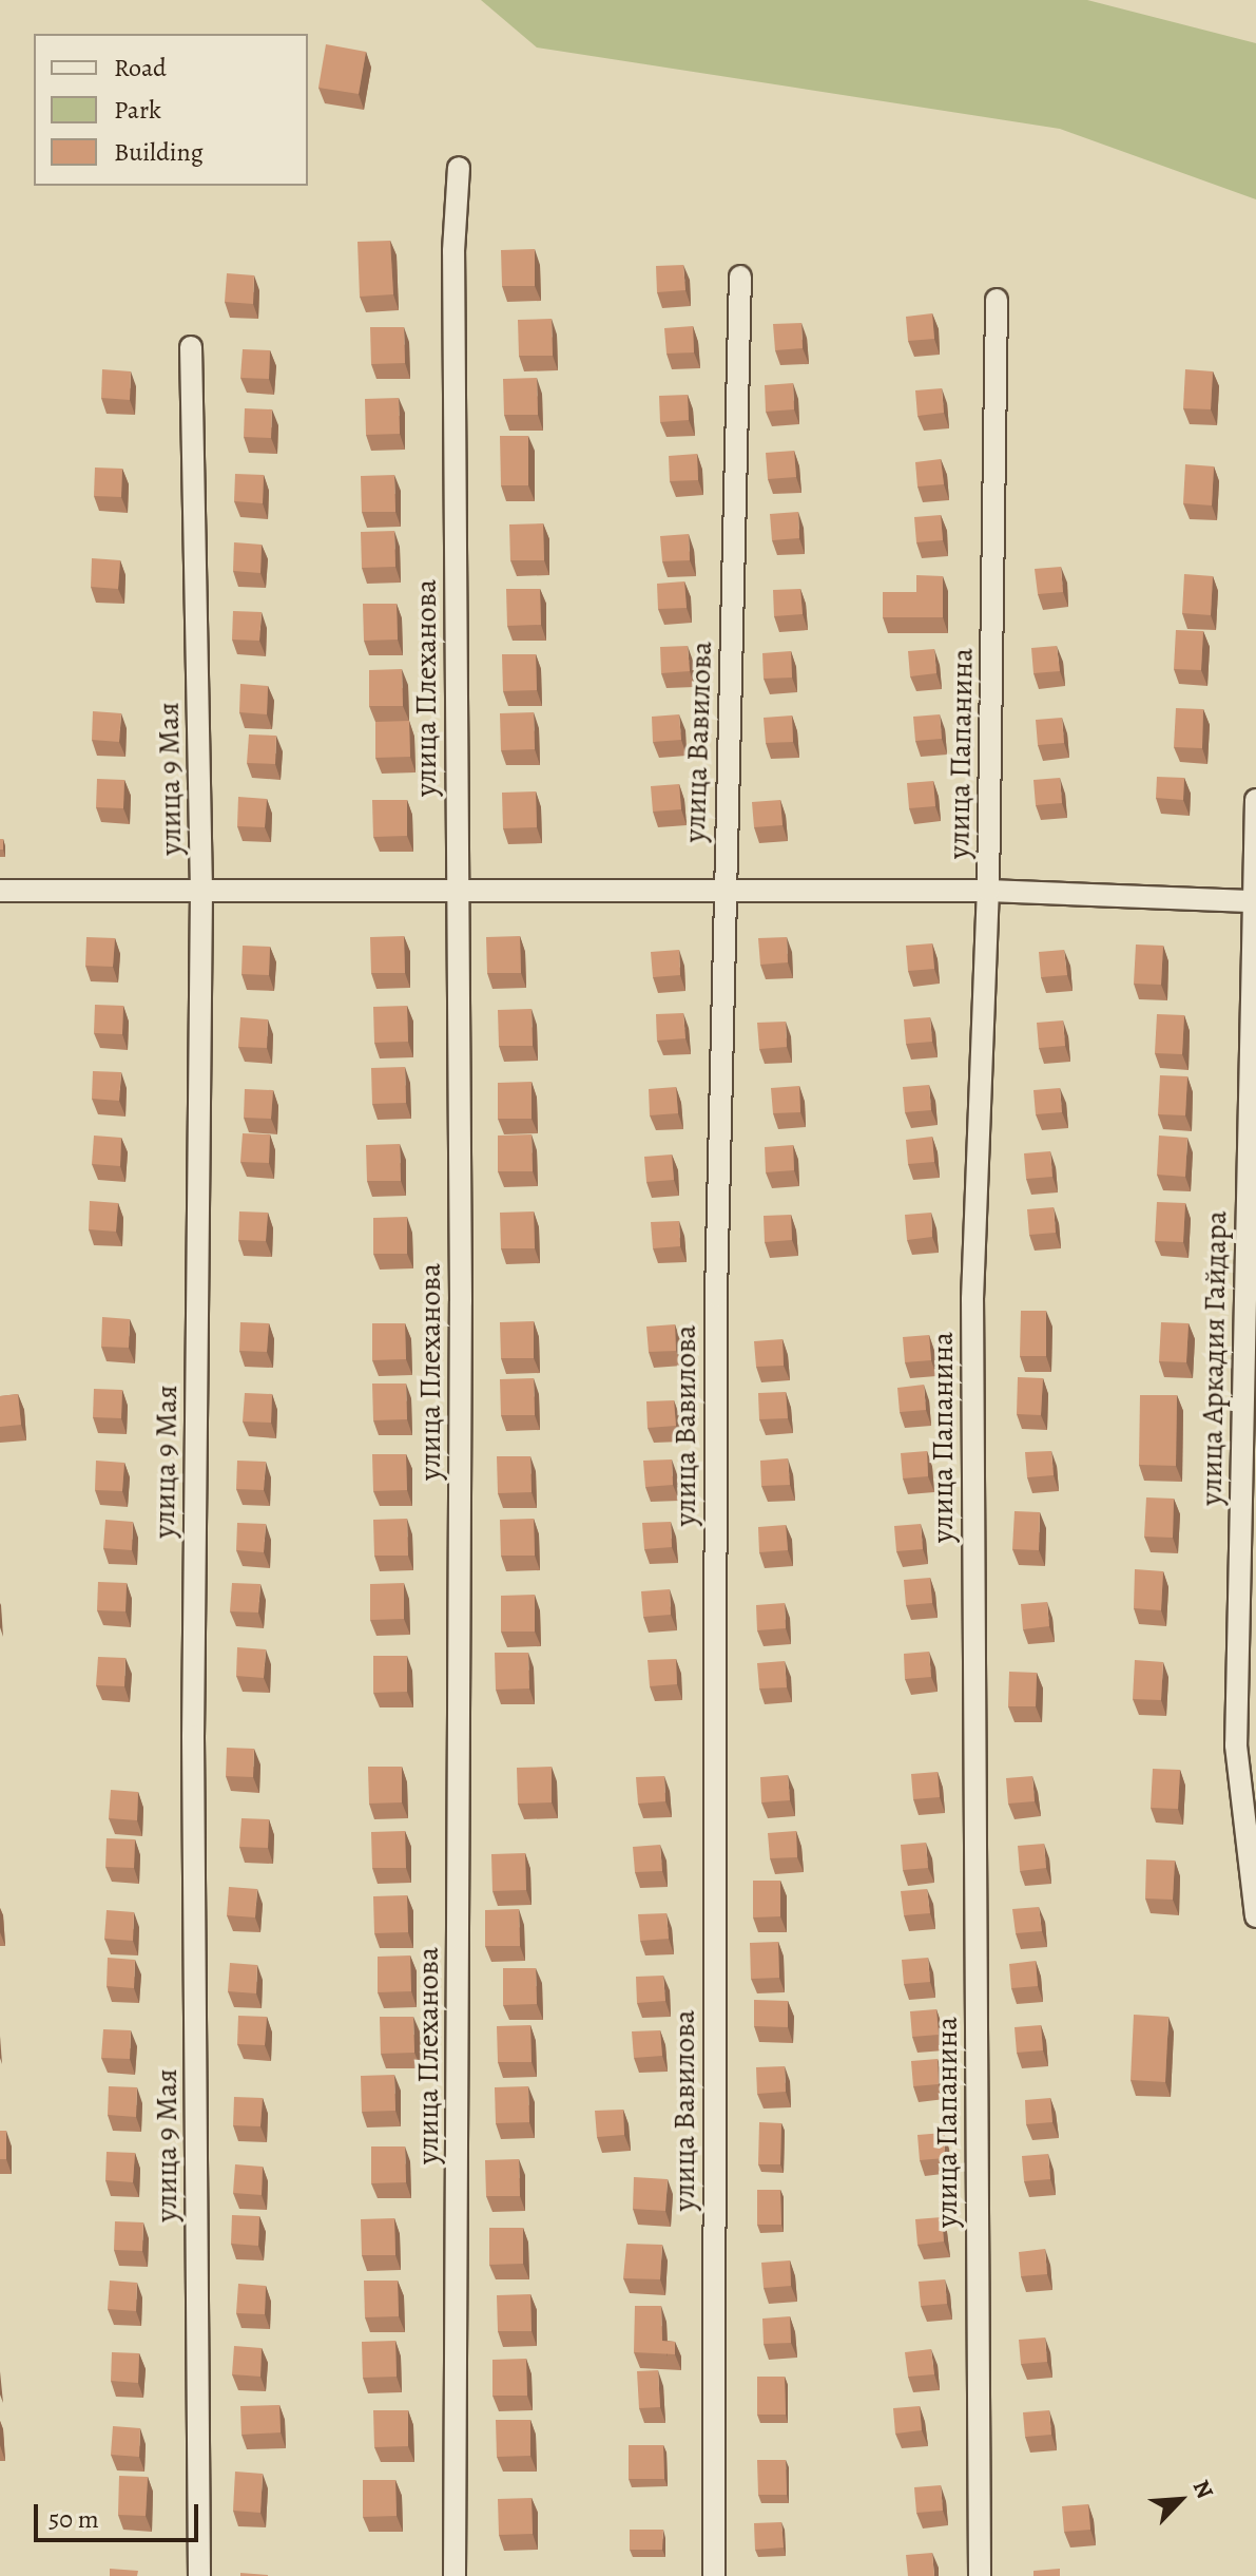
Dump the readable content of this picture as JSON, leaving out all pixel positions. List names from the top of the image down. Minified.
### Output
{"streets":{"street":["улица Плеханова","улица Вавилова","улица Папанина","улица 9 Мая","улица Аркадия Гайдара"]},"legend":["Road","Park","Building"],"scale_bar":"50 m","north":"top right"}
